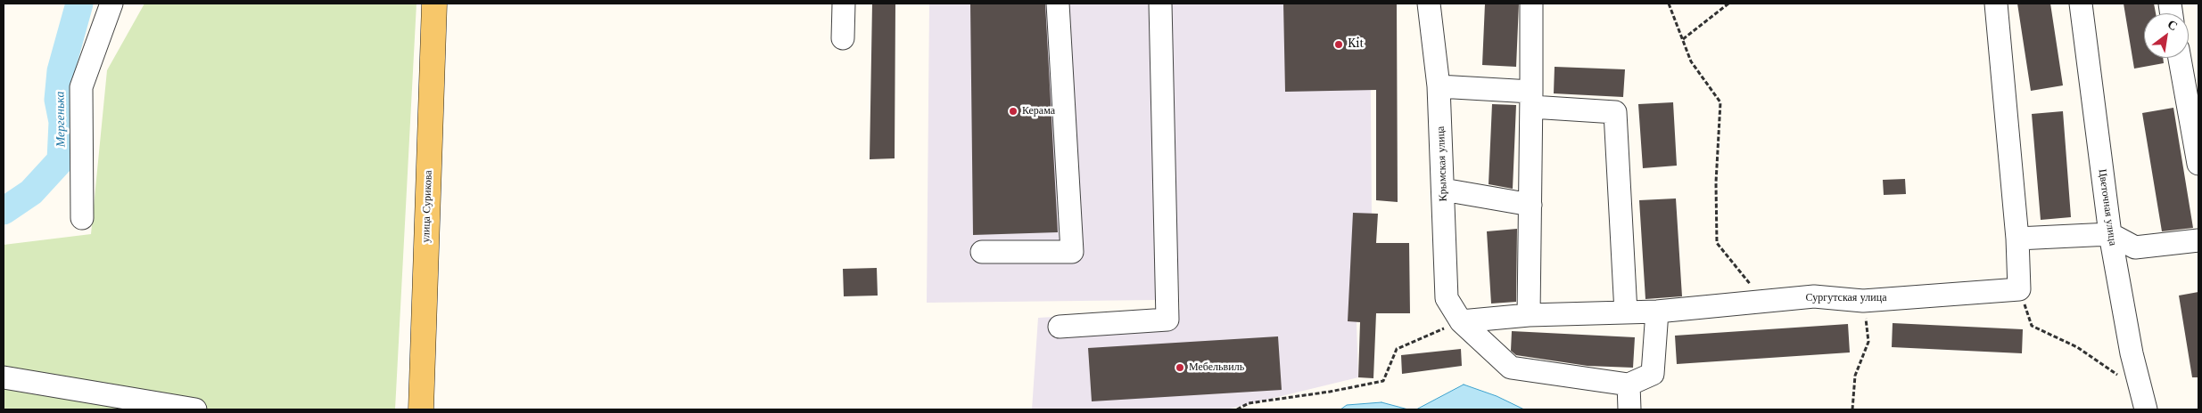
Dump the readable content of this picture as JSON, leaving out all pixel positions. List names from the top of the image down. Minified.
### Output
{"streets":{"main road":["улица Сурикова"],"street":["Крымская улица","Цветочная улица","Сургутская улица"]},"crossings":[["Крымская улица","Сургутская улица"]],"water":["Мергенька"],"places":["Kit","Керама","Мебельвиль"],"north":"top right"}
